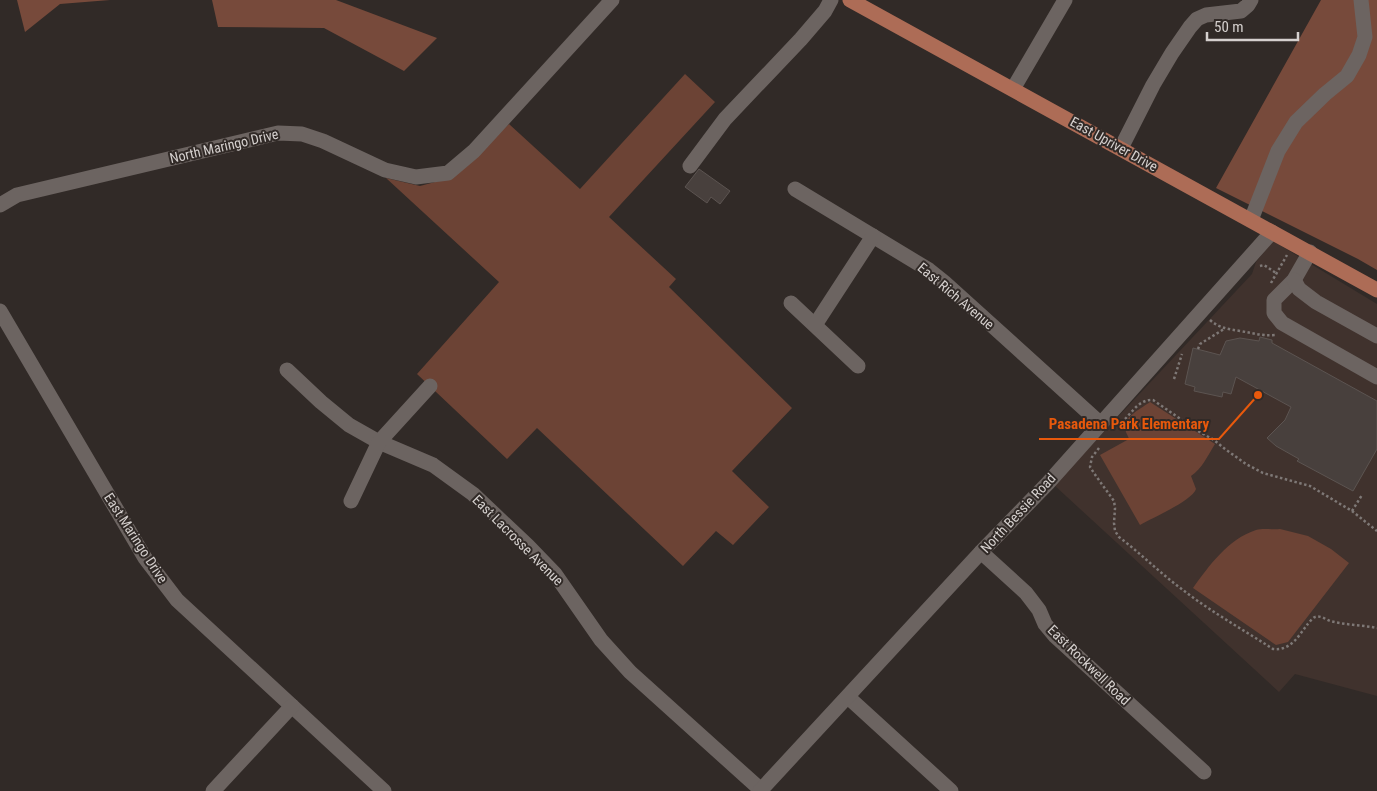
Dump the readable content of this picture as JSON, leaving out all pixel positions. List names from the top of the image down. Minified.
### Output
{"streets":{"main road":["East Upriver Drive"],"street":["North Maringo Drive","East Rich Avenue","North Bessie Road","East Maringo Drive","East Lacrosse Avenue","East Rockwell Road"]},"crossings":[["East Upriver Drive","North Bessie Road"],["East Rich Avenue","North Bessie Road"],["North Bessie Road","East Lacrosse Avenue"],["North Bessie Road","East Rockwell Road"]],"places":["Pasadena Park Elementary"],"scale_bar":"50 m"}
